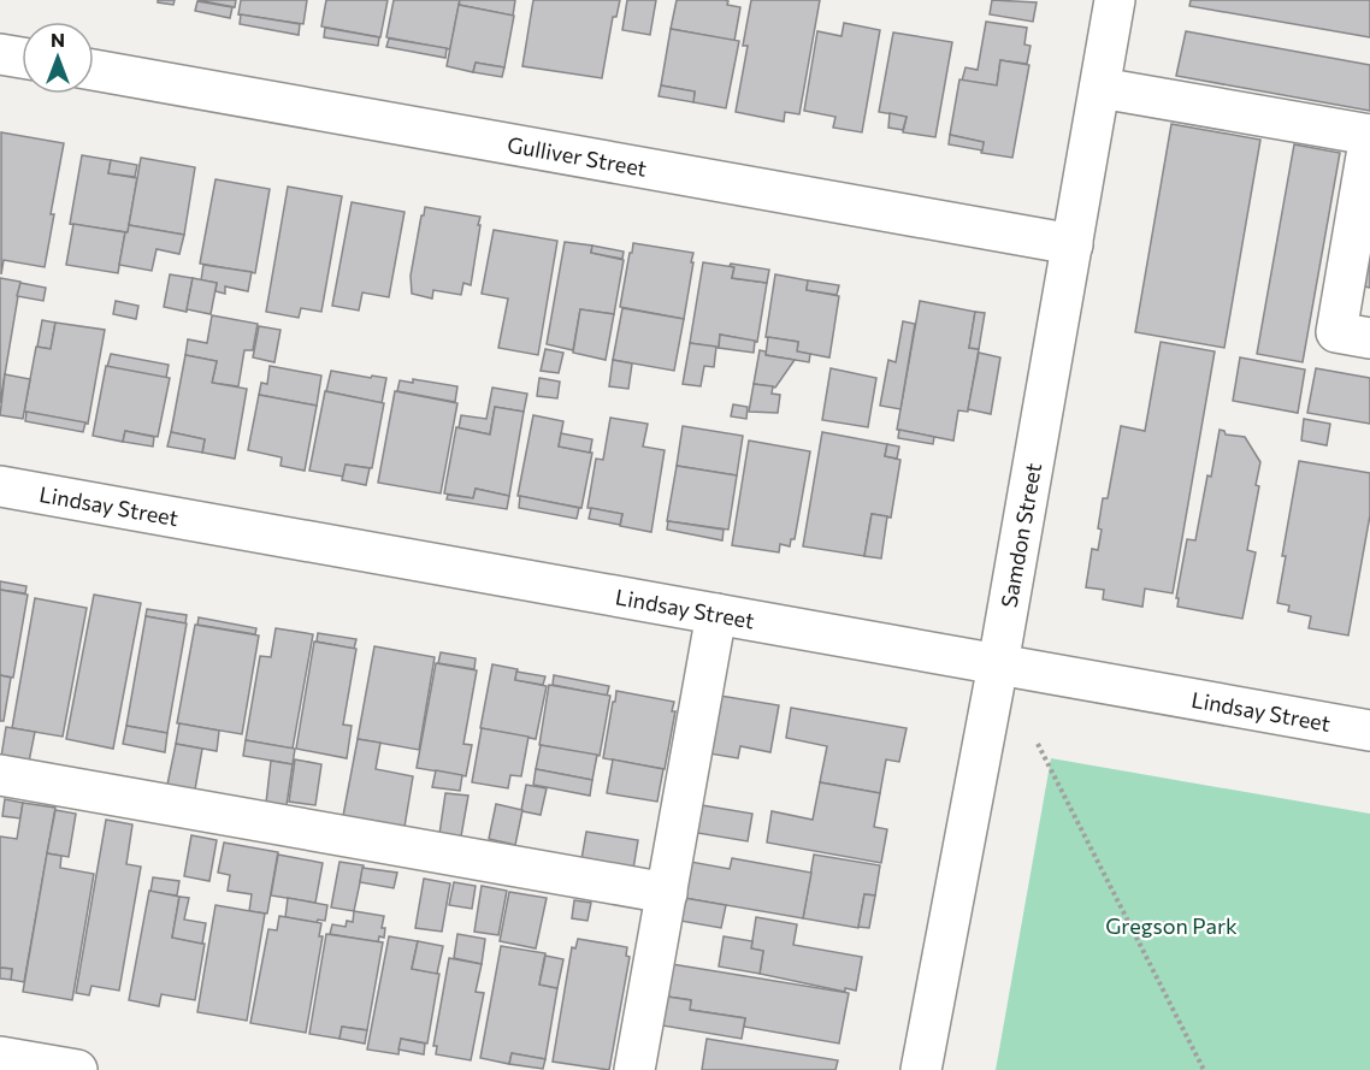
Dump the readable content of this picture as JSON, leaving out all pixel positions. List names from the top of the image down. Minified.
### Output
{"streets":{"street":["Gulliver Street","Lindsay Street","Samdon Street"]},"crossings":[["Gulliver Street","Samdon Street"],["Lindsay Street","Samdon Street"]],"parks":["Gregson Park"],"north":"top"}
